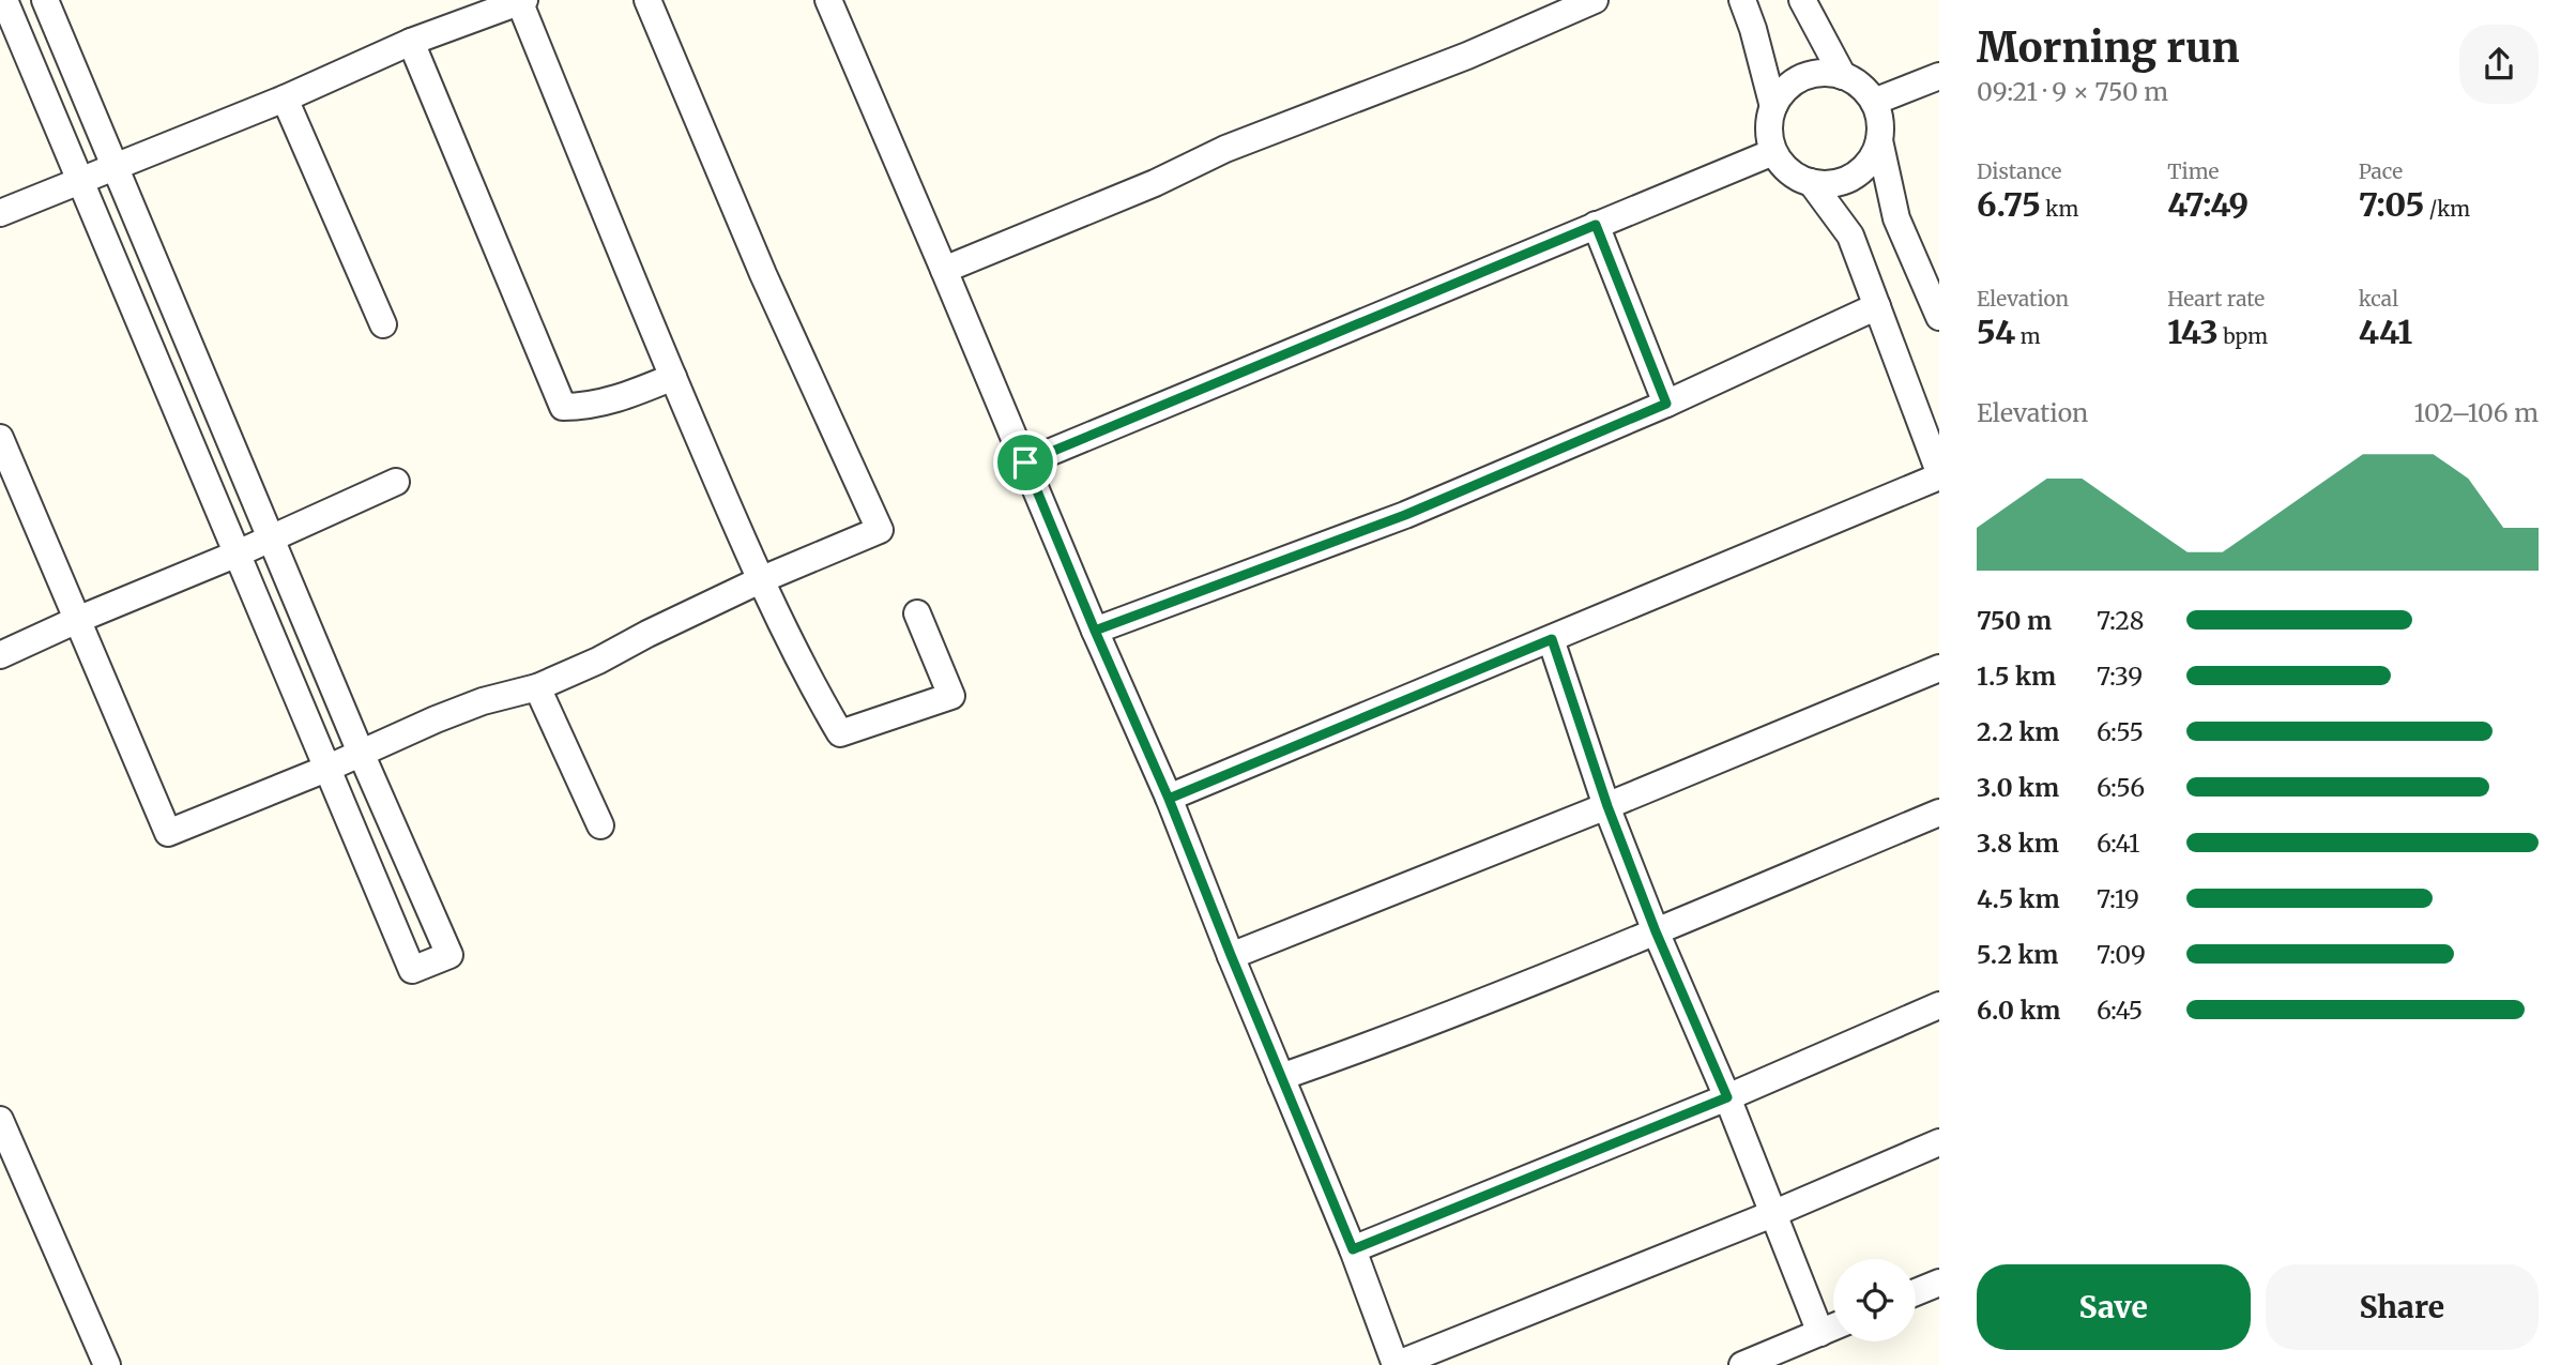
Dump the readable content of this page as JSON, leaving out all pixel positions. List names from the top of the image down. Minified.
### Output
{"page":{"heading":["Morning run","09:21 · 9 × 750 m"],"stats":[["Distance","6.75 km"],["Time","47:49"],["Pace","7:05 /km"],["Elevation","54 m"],["Heart rate","143 bpm"],["kcal","441"]],"chart":["Elevation","102–106 m"],"list":[{"name":"750 m","note":"7:28"},{"name":"1.5 km","note":"7:39"},{"name":"2.2 km","note":"6:55"},{"name":"3.0 km","note":"6:56"},{"name":"3.8 km","note":"6:41"},{"name":"4.5 km","note":"7:19"},{"name":"5.2 km","note":"7:09"},{"name":"6.0 km","note":"6:45"}],"buttons":["Save","Share"]}}
